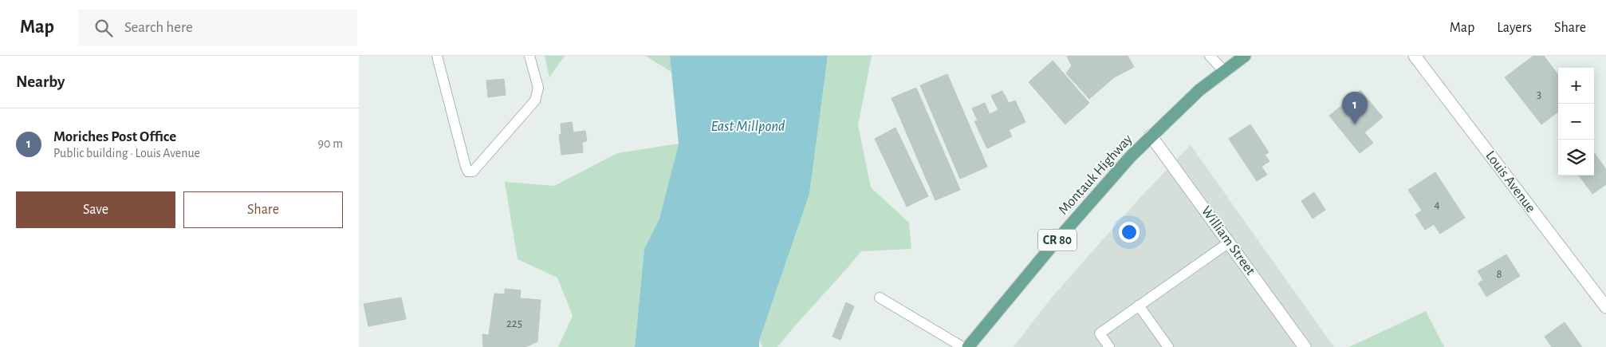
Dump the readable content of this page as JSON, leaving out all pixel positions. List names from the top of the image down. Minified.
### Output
{"streets":{"main road":["Montauk Highway","CR 80"],"street":["Louis Avenue","William Street"]},"crossings":[["Montauk Highway","William Street"]],"water":["East Millpond"],"house_numbers":["3","4","8","225"],"page":{"header":"Map","search":"Search here","nav":["Map","Layers","Share"],"heading":"Nearby","map_buttons":["+","−"],"pins":"1","list":[{"mark":"1","name":"Moriches Post Office","note":"Public building · Louis Avenue","value":"90 m"}],"buttons":["Save","Share"]}}
